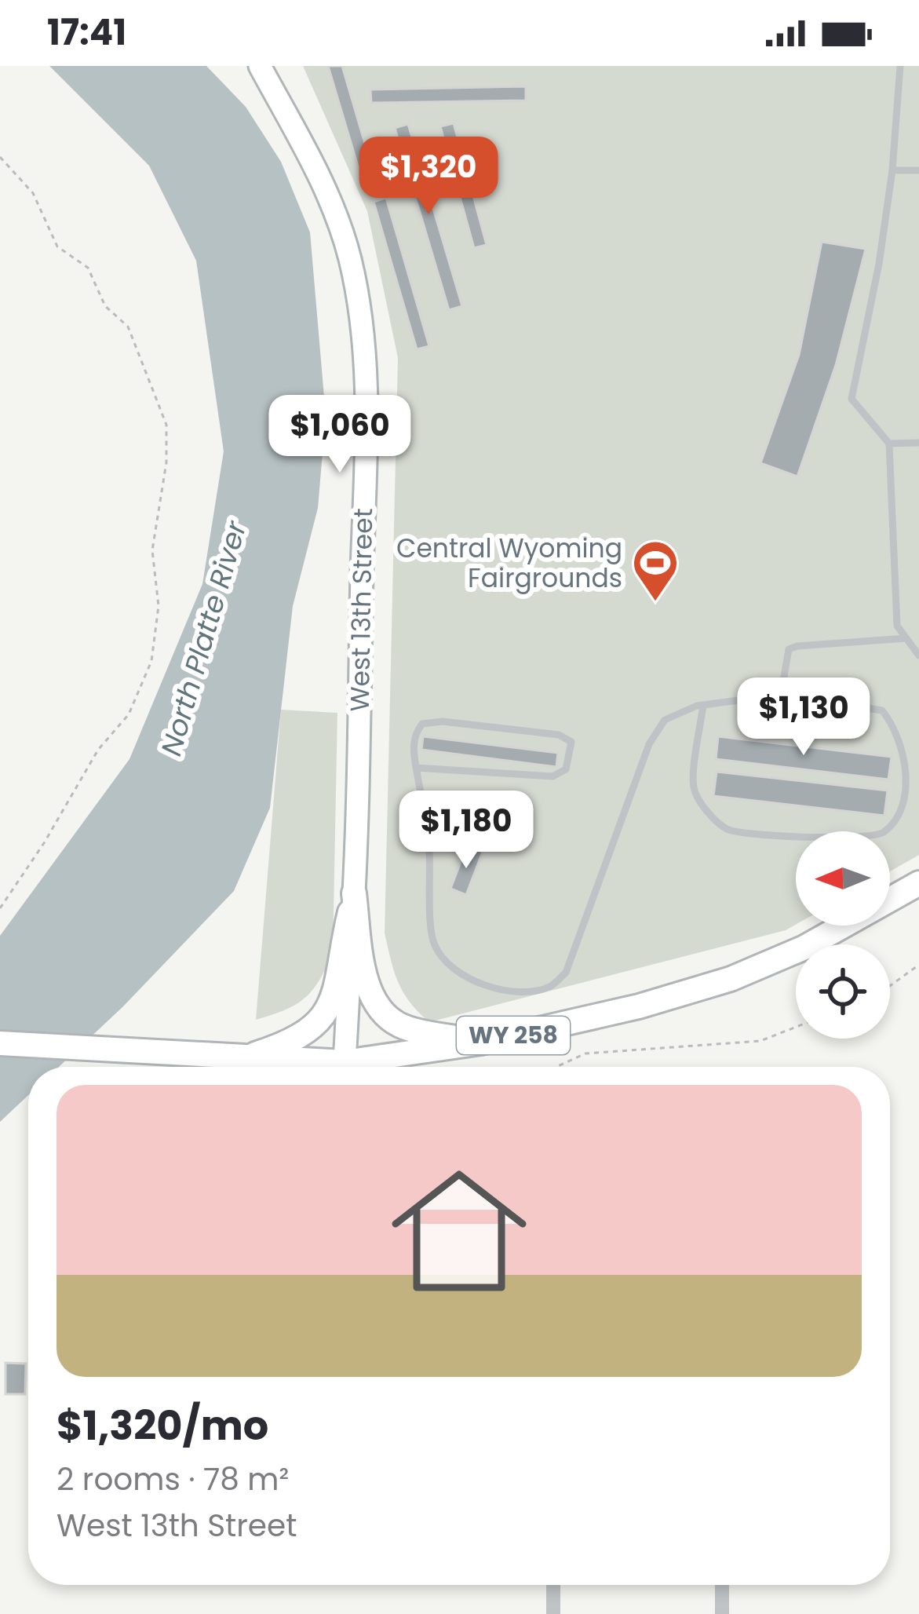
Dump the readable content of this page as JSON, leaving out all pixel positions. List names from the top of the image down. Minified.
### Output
{"streets":{"main road":["West 13th Street","WY 258"]},"water":["North Platte River"],"places":{"sports":["Central Wyoming Fairgrounds"]},"north":"left","page":{"status":"17:41","price":["$1,320","$1,060","$1,130","$1,180"],"list":[{"name":"$1,320/mo","note":"2 rooms · 78 m² · West 13th Street"}]}}
